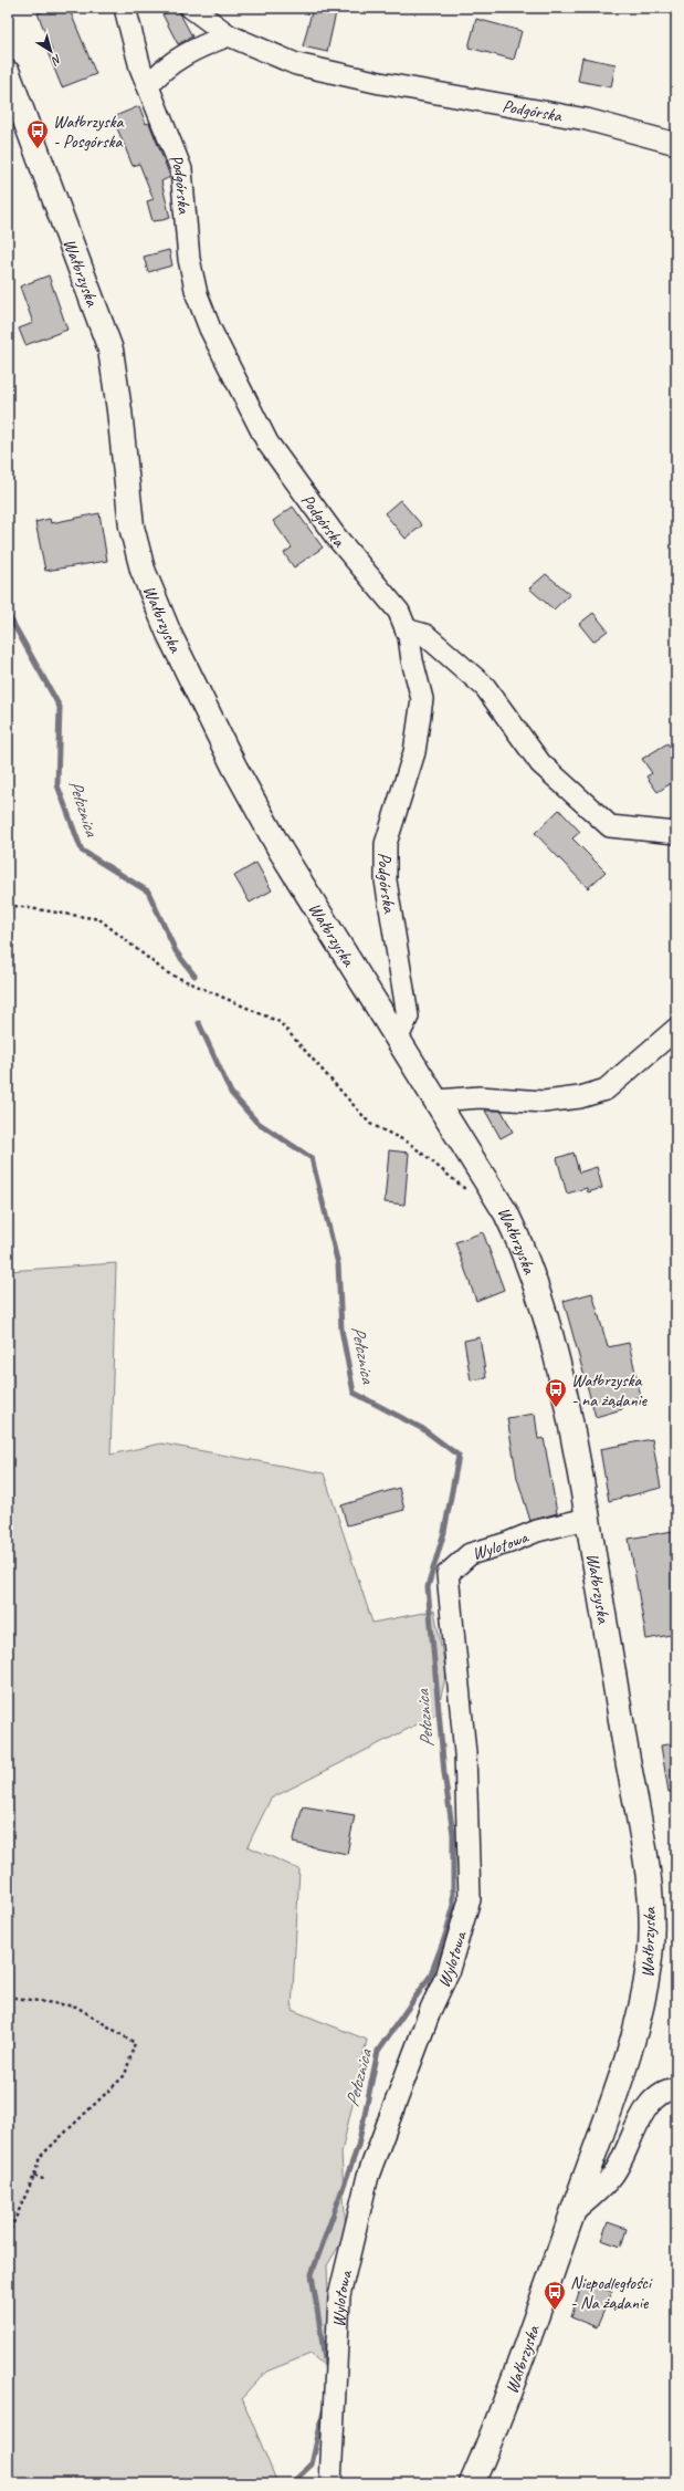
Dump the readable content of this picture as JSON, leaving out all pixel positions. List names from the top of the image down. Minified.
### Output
{"streets":{"main road":["Wałbrzyska"],"street":["Podgórska","Wylotowa"]},"crossings":[["Podgórska","Wałbrzyska"],["Wałbrzyska","Wylotowa"]],"water":["Pełcznica"],"places":{"bus stop":["Wałbrzyska - Posgórska","Wałbrzyska - na żądanie","Niepodległości - Na żądanie"]},"north":"bottom right"}
